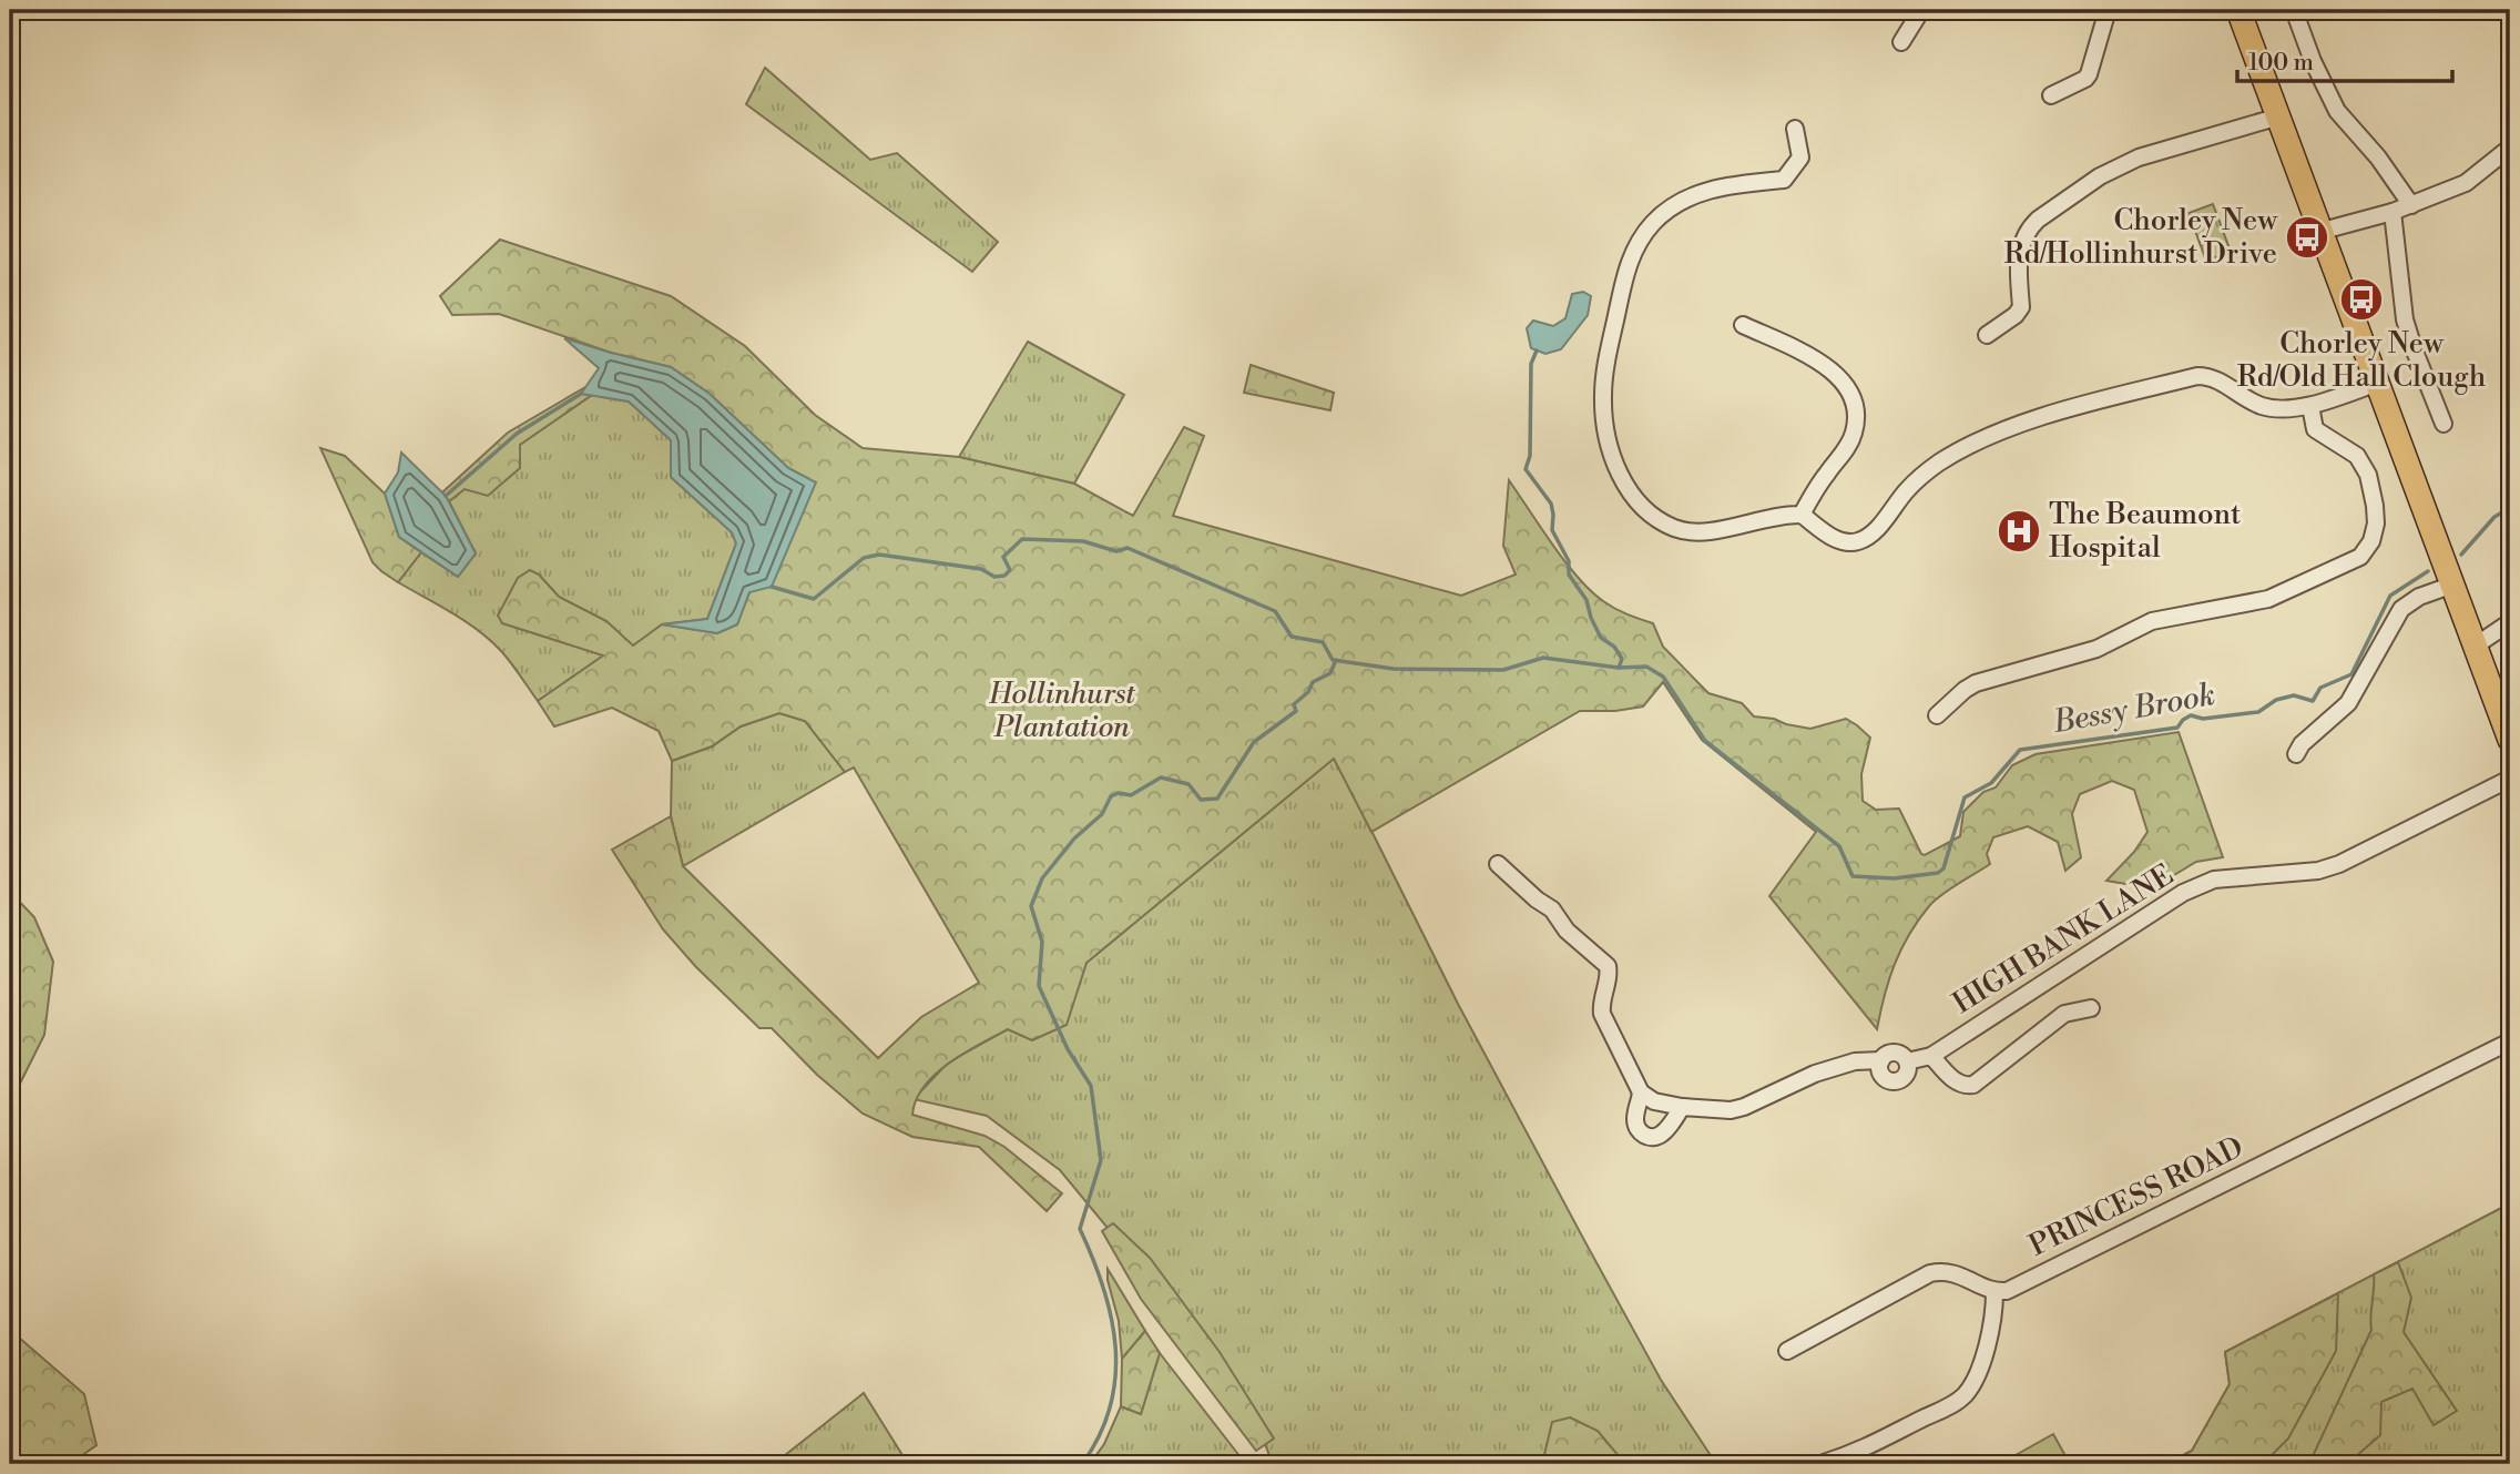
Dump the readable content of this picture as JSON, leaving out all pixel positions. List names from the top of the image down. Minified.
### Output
{"streets":{"street":["HIGH BANK LANE","PRINCESS ROAD"]},"water":["Bessy Brook"],"parks":["Hollinhurst Plantation"],"places":{"bus stop":["Chorley New Rd/Hollinhurst Drive","Chorley New Rd/Old Hall Clough"],"hospital":["The Beaumont Hospital"]},"scale_bar":"100 m"}
